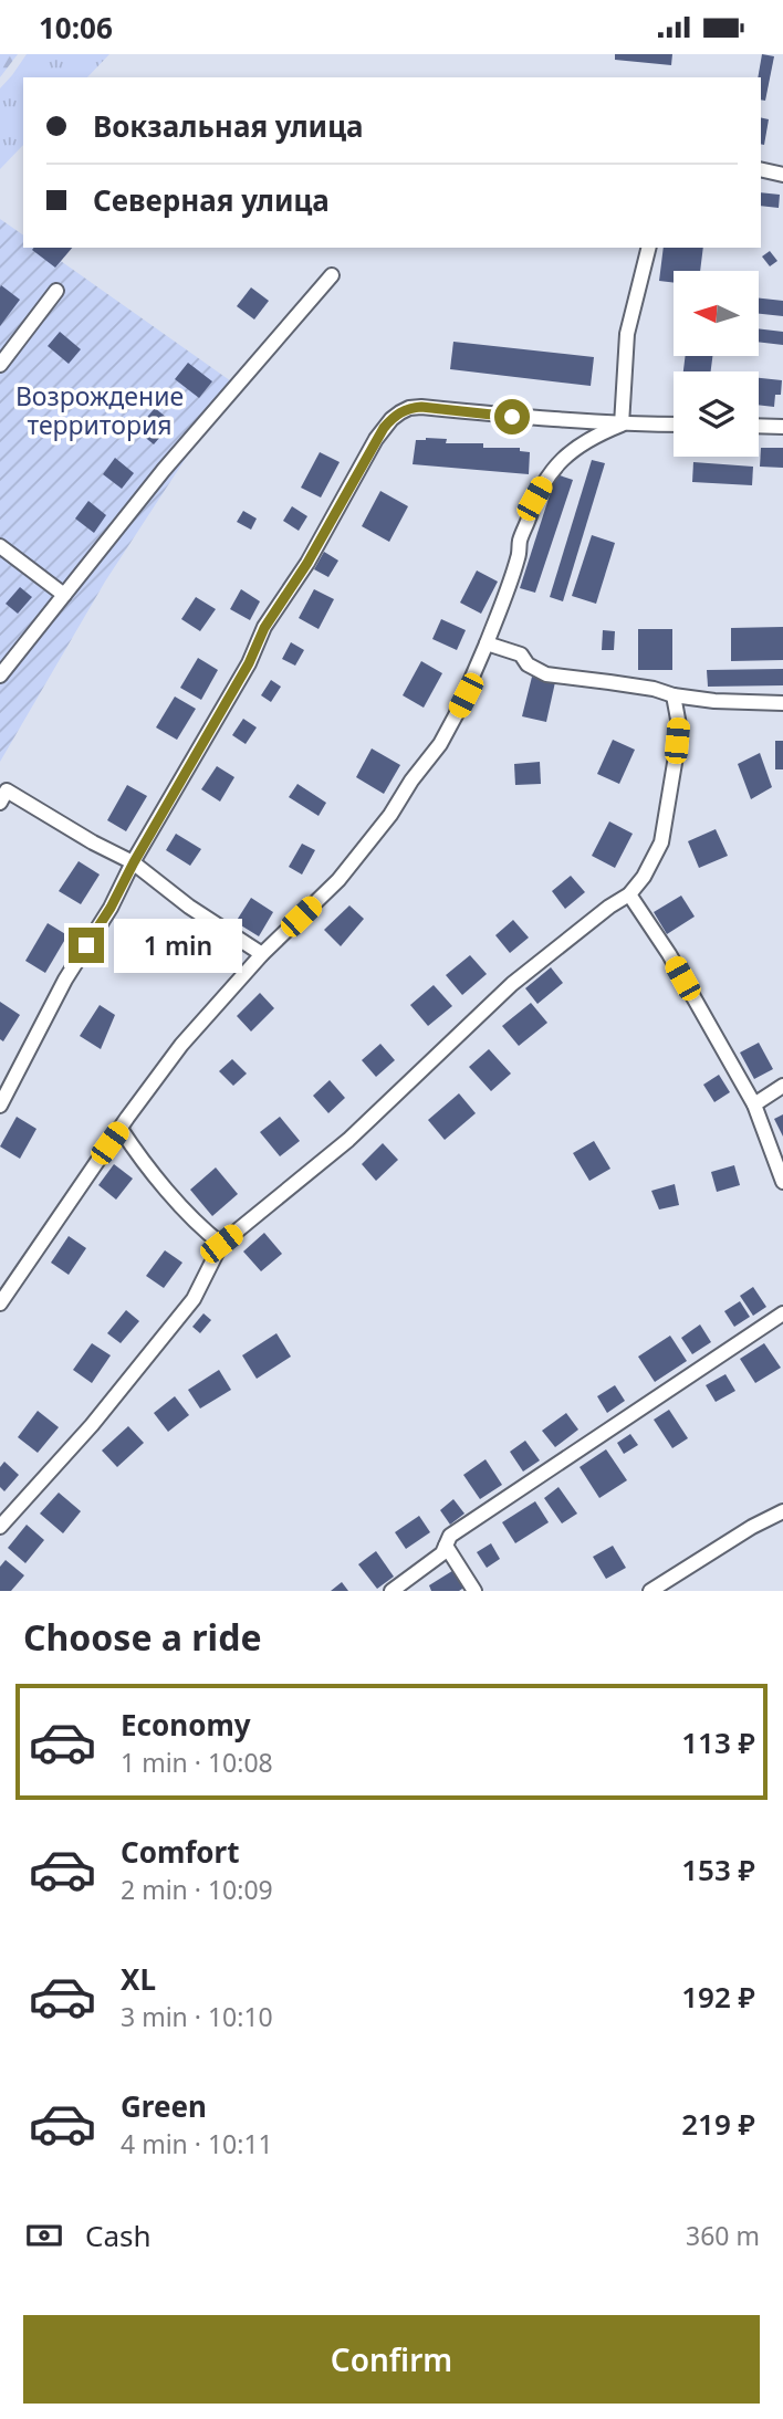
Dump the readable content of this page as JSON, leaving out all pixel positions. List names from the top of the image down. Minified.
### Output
{"parks":["Возрождение территория"],"north":"left","page":{"status":"10:06","banner":["Вокзальная улица","Северная улица"],"bubble":"1 min","heading":"Choose a ride","list":[{"name":"Economy","note":"1 min · 10:08","value":"113 ₽"},{"name":"Comfort","note":"2 min · 10:09","value":"153 ₽"},{"name":"XL","note":"3 min · 10:10","value":"192 ₽"},{"name":"Green","note":"4 min · 10:11","value":"219 ₽"}],"pay":["Cash","360 m"],"buttons":"Confirm"}}
